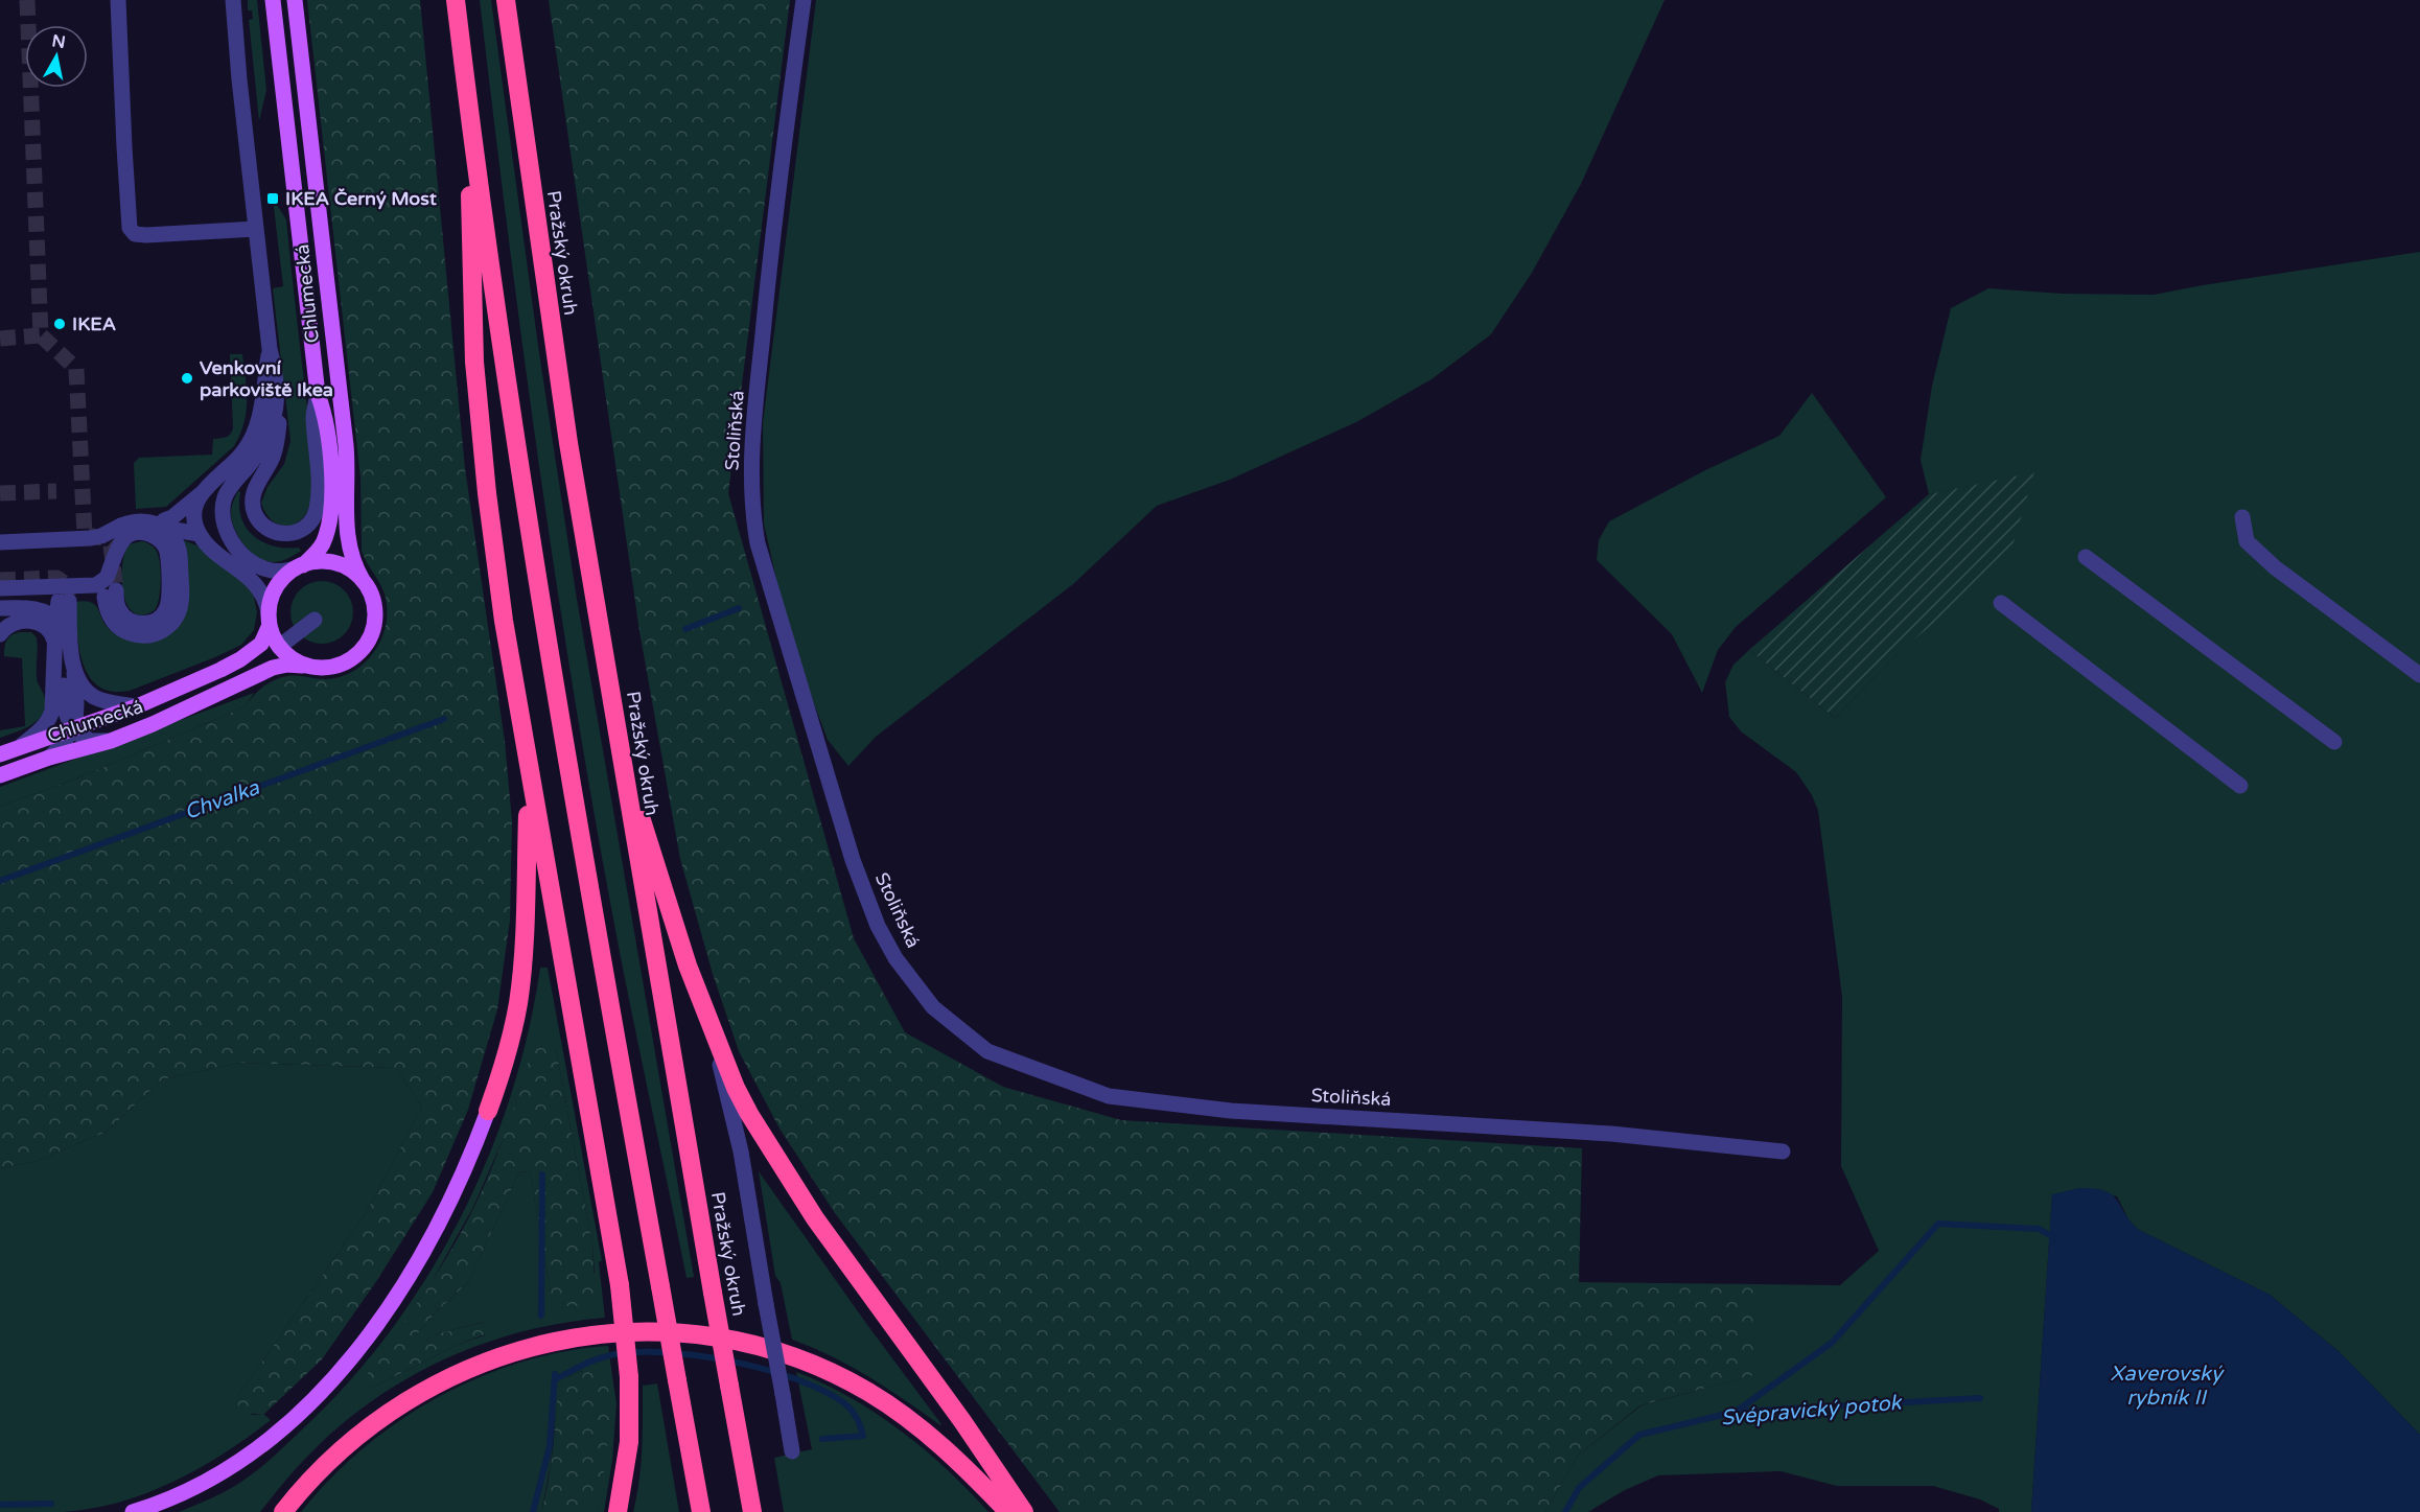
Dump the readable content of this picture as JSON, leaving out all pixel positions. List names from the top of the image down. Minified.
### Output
{"streets":{"highway":["Pražský okruh"],"main road":["Chlumecká"],"lane":["Stoliňská"]},"water":["Chvalka","Xaverovský rybník II","Svépravický potok"],"places":{"transit":["IKEA Černý Most"],"other":["IKEA","Venkovní parkoviště Ikea"]},"north":"top"}
